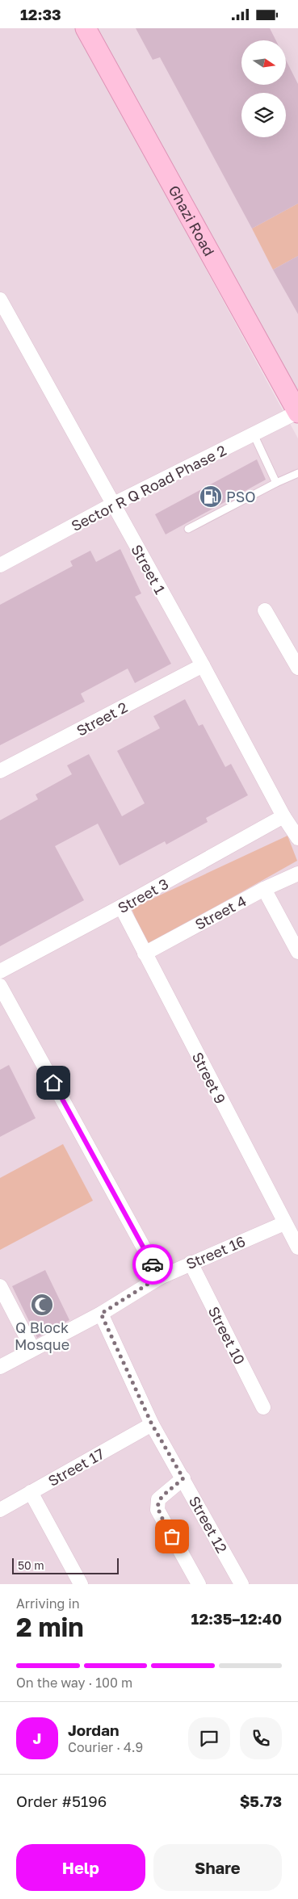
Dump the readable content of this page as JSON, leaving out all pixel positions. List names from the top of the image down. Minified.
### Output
{"streets":{"main road":["Ghazi Road"],"street":["Sector R Q Road Phase 2","Street 1","Street 2","Street 3","Street 4","Street 9","Street 16","Street 10","Street 17","Street 12"]},"crossings":[["Ghazi Road","Sector R Q Road Phase 2"],["Sector R Q Road Phase 2","Street 1"],["Street 1","Street 2"],["Street 1","Street 3"],["Street 3","Street 9"],["Street 4","Street 9"],["Street 9","Street 16"],["Street 16","Street 10"],["Street 16","Street 12"],["Street 17","Street 12"]],"places":{"fuel station":["PSO"],"mosque":["Q Block Mosque"]},"scale_bar":"50 m","north":"right","page":{"status":"12:33","scale":"50 m","heading":["2 min","Arriving in","12:35–12:40"],"panel":["Jordan","Courier · 4.9","Order #5196","$5.73"],"bar":"On the way · 100 m","round":"J","buttons":["Help","Share"]}}
